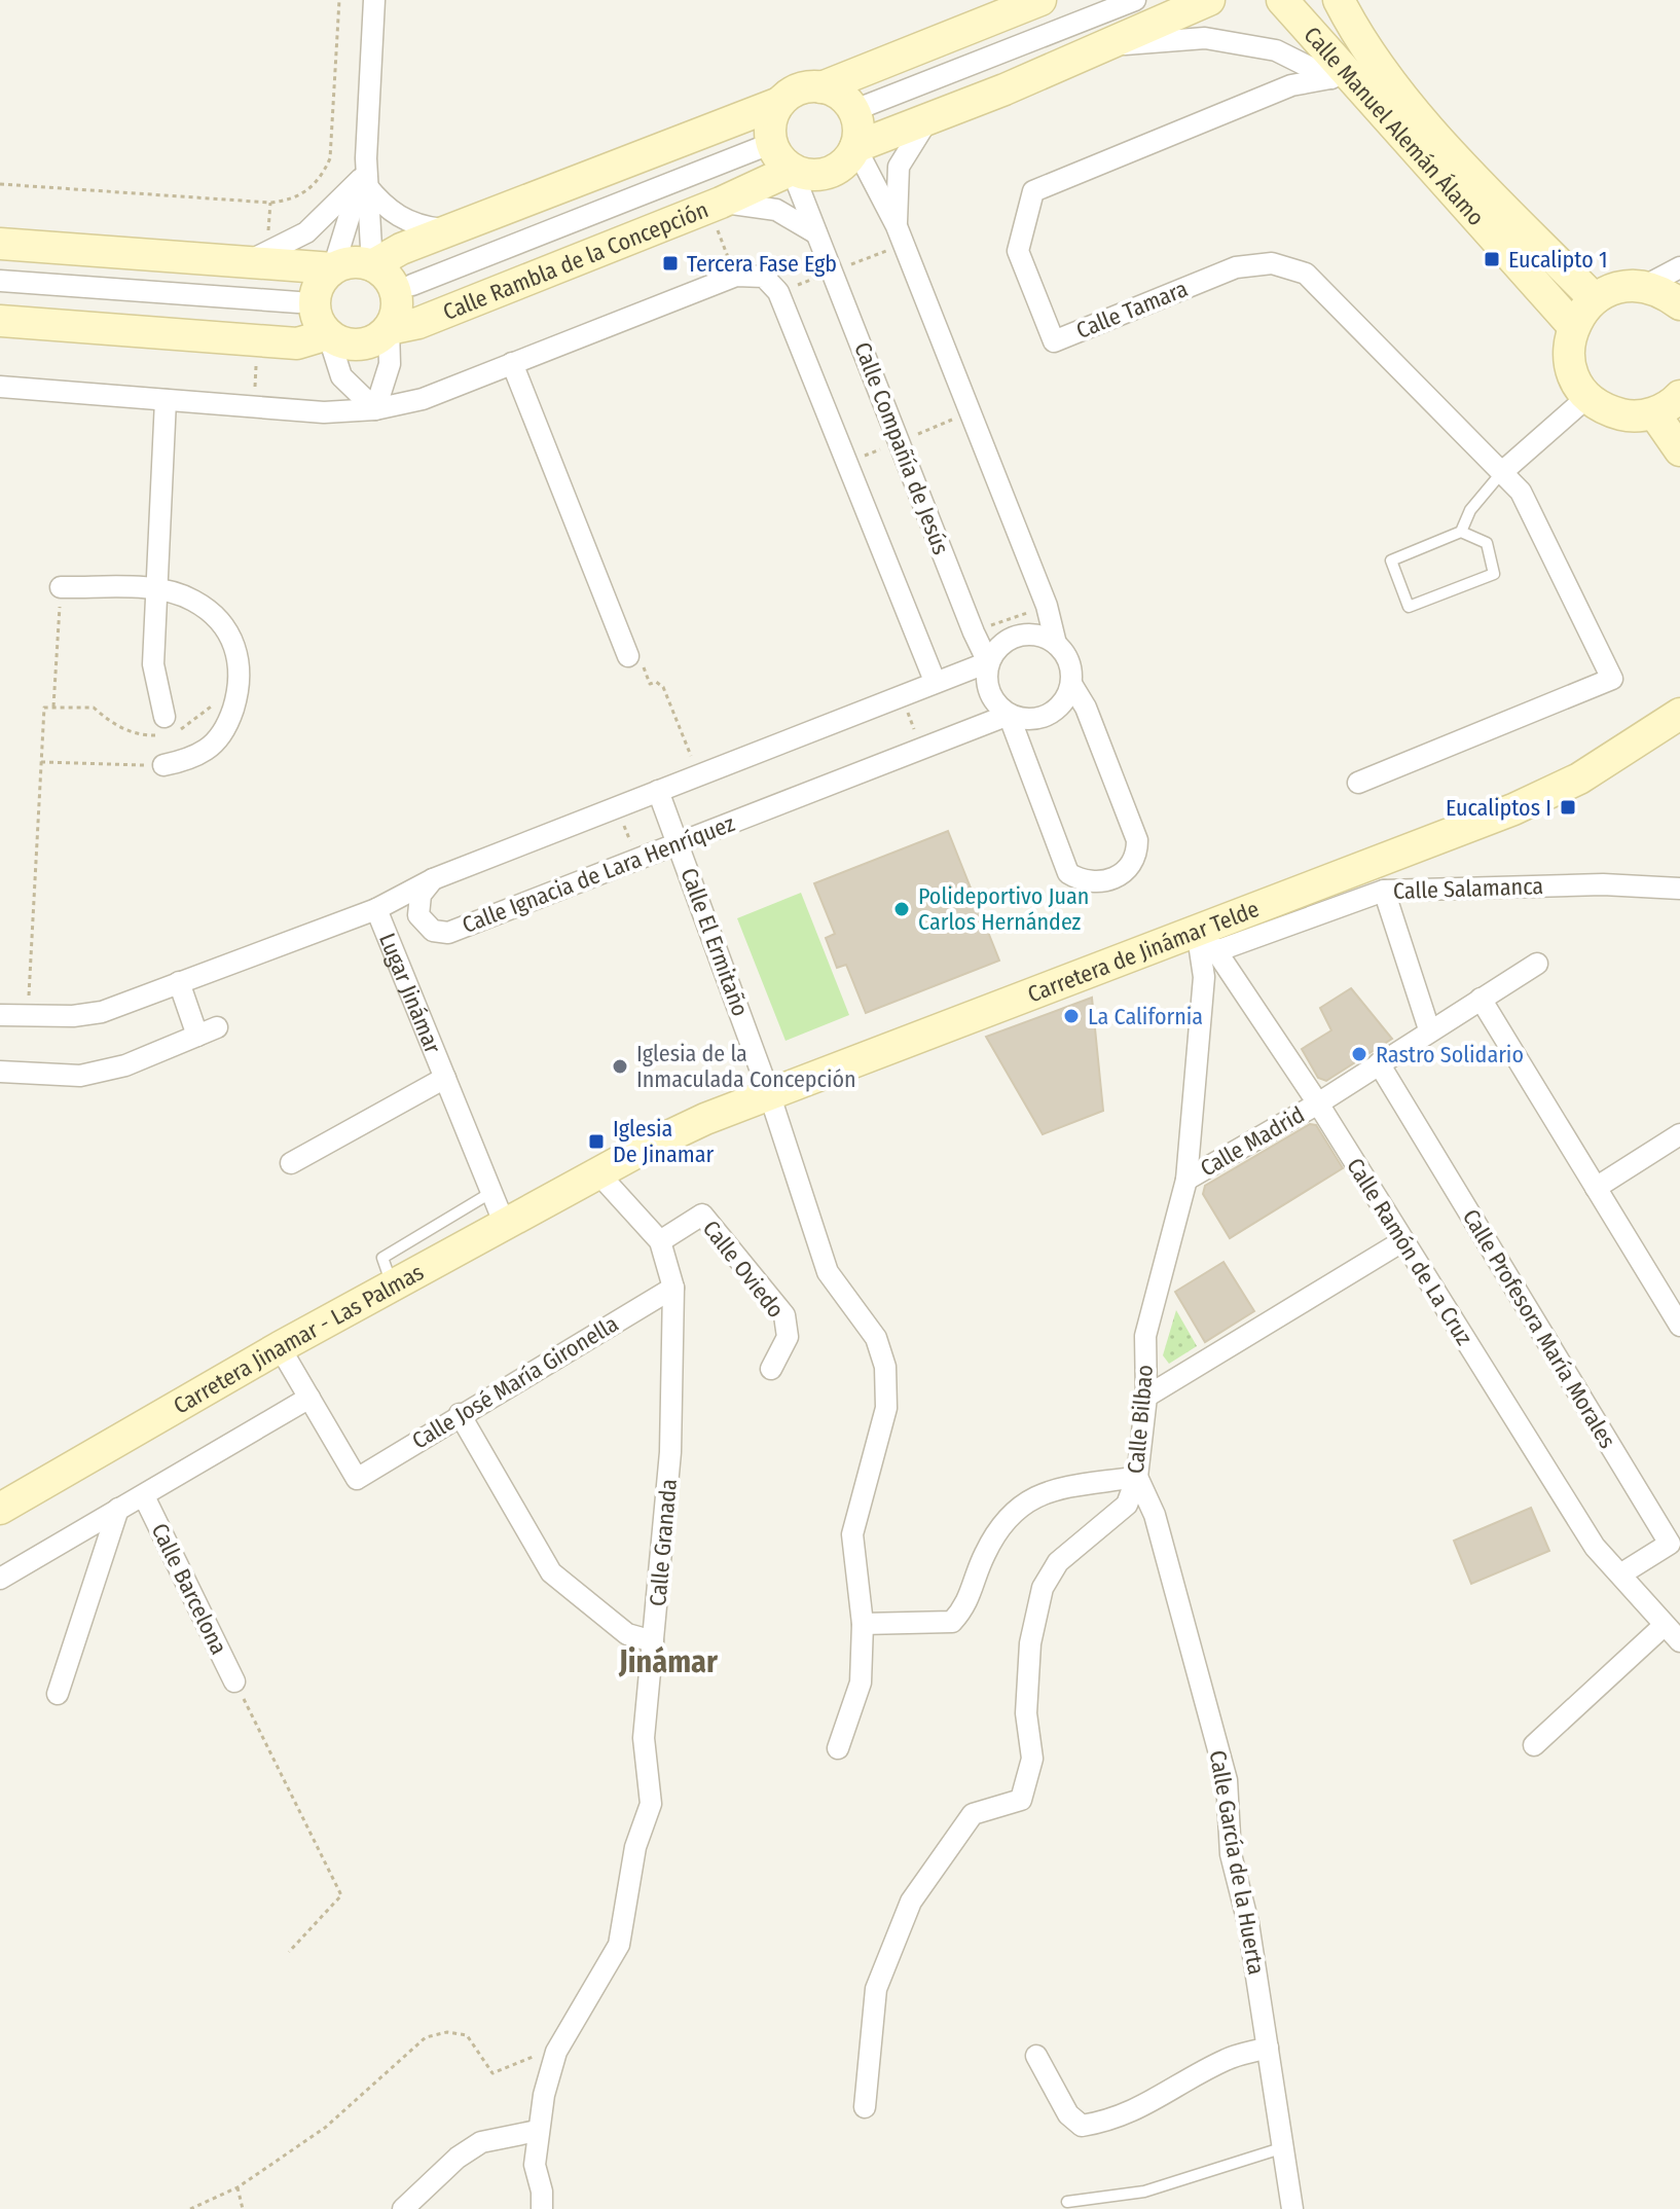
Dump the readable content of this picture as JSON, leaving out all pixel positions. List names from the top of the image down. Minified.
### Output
{"streets":{"street":["Calle Manuel Alemán Álamo","Calle Rambla de la Concepción","Calle Tamara","Calle Compañía de Jesús","Calle Ignacia de Lara Henríquez","Calle Salamanca","Calle El Ermitaño","Carretera de Jinámar Telde","Lugar Jinámar","Calle Madrid","Calle Ramón de La Cruz","Calle Oviedo","Calle Profesora María Morales","Carretera Jinamar - Las Palmas","Calle José María Gironella","Calle Bilbao","Calle Granada","Calle Barcelona","Calle García de la Huerta"]},"crossings":[["Calle Manuel Alemán Álamo","Calle Tamara"],["Calle Rambla de la Concepción","Calle Compañía de Jesús"],["Calle Compañía de Jesús","Calle Ignacia de Lara Henríquez"],["Calle Ignacia de Lara Henríquez","Calle El Ermitaño"],["Calle Salamanca","Carretera de Jinámar Telde"],["Calle Salamanca","Calle Ramón de La Cruz"],["Calle Salamanca","Calle Bilbao"],["Calle El Ermitaño","Carretera de Jinámar Telde"],["Carretera de Jinámar Telde","Calle Ramón de La Cruz"],["Carretera de Jinámar Telde","Carretera Jinamar - Las Palmas"],["Carretera de Jinámar Telde","Calle Bilbao"],["Carretera de Jinámar Telde","Calle Granada"],["Lugar Jinámar","Carretera Jinamar - Las Palmas"],["Calle Madrid","Calle Ramón de La Cruz"],["Calle Madrid","Calle Profesora María Morales"],["Calle Madrid","Calle Bilbao"],["Calle Ramón de La Cruz","Calle Profesora María Morales"],["Calle Ramón de La Cruz","Calle Bilbao"],["Calle Oviedo","Calle Granada"],["Carretera Jinamar - Las Palmas","Calle Granada"],["Calle José María Gironella","Calle Granada"],["Calle José María Gironella","Calle Barcelona"],["Calle Bilbao","Calle García de la Huerta"]],"districts":["Jinámar"],"places":{"transit":["Eucalipto 1","Tercera Fase Egb","Eucaliptos I","Iglesia De Jinamar"],"other":["Polideportivo Juan Carlos Hernández","La California","Rastro Solidario","Iglesia de la Inmaculada Concepción"]}}
